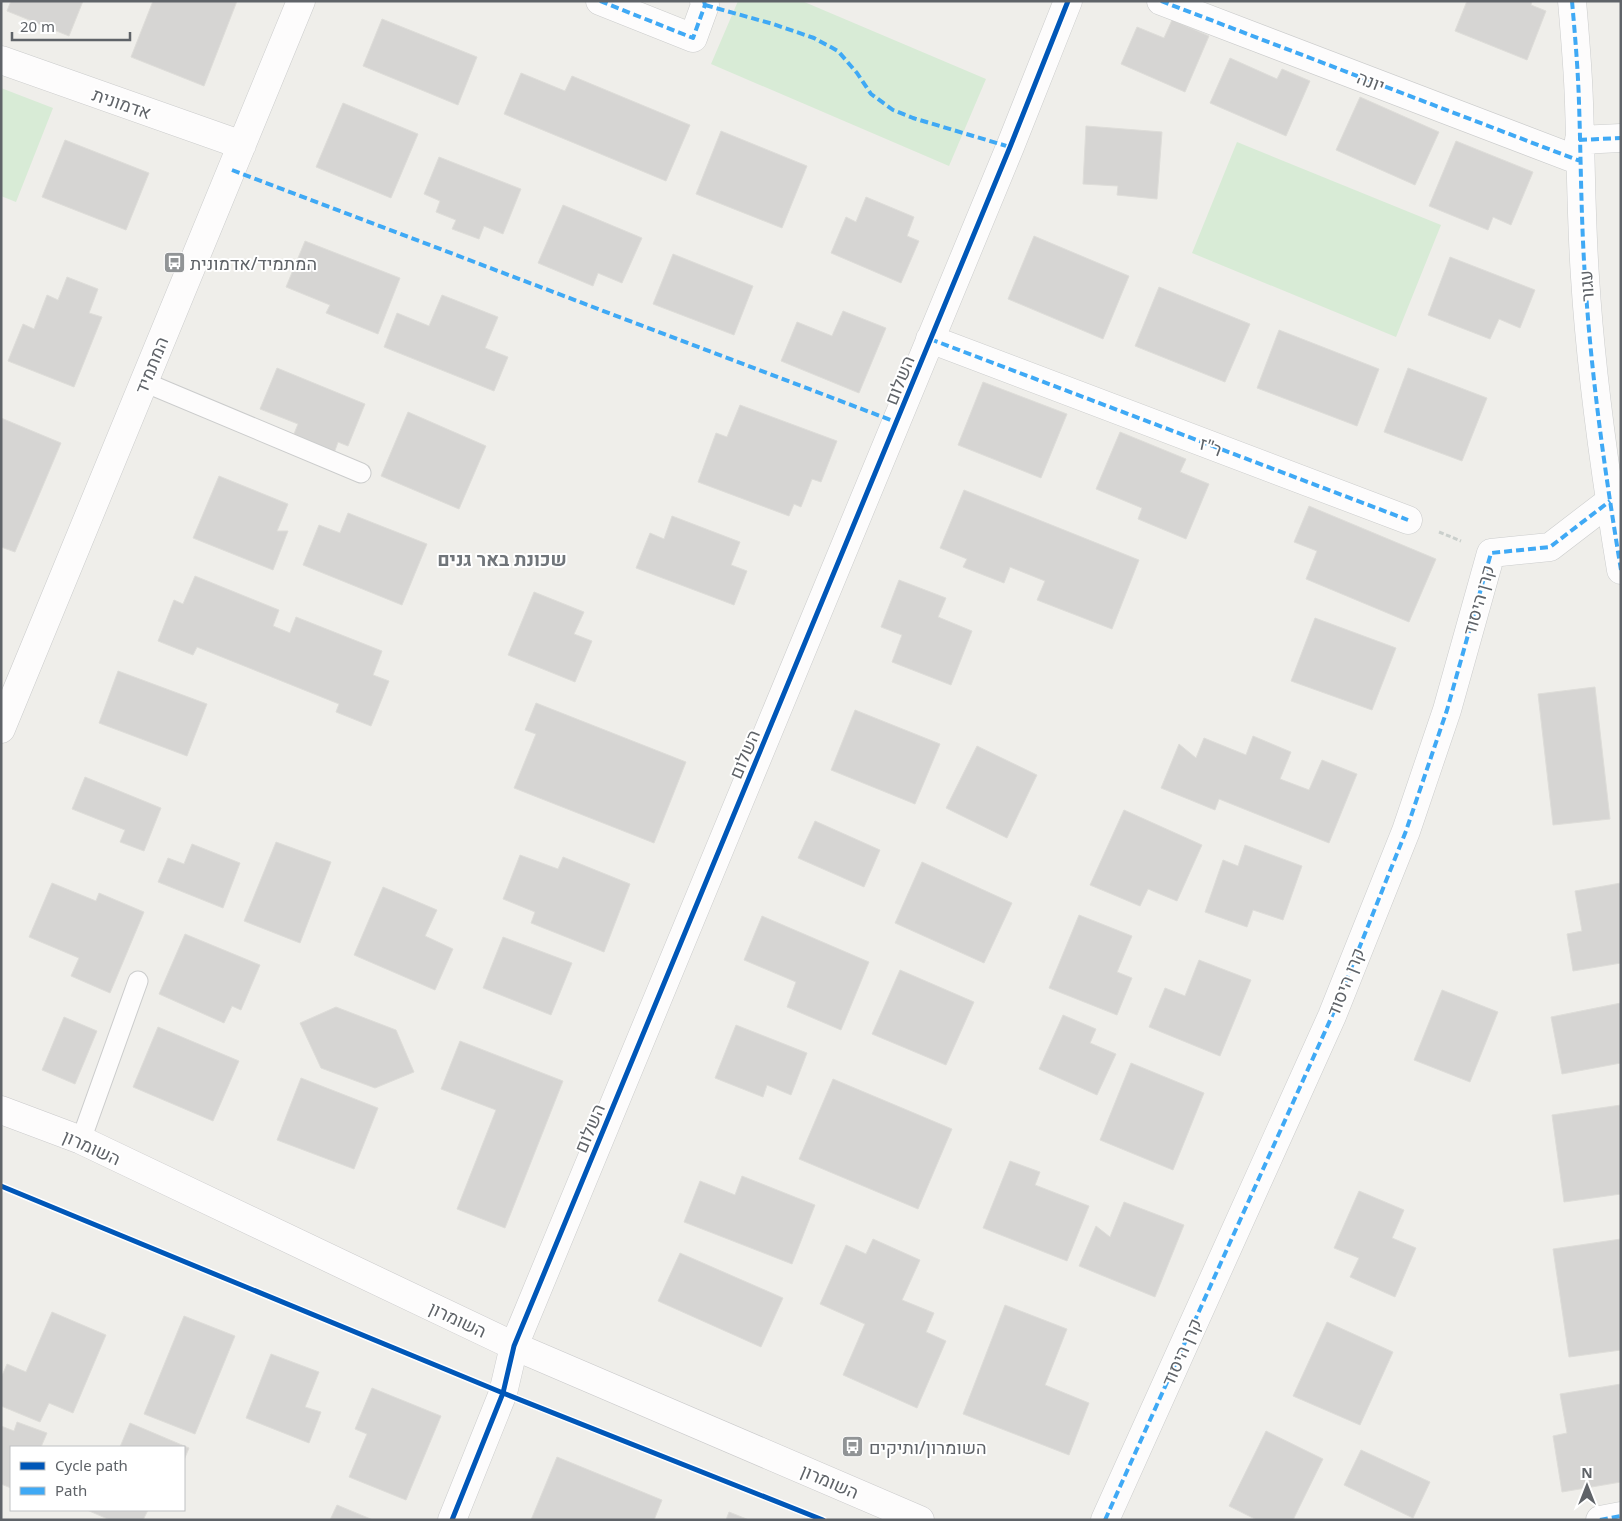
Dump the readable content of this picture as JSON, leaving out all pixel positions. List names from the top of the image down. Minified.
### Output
{"streets":{"street":["יונה","אדמונית","עגור","המתמיד","השלום","ר\"ז","קרן היסוד","השומרון"]},"crossings":[["יונה","עגור"],["אדמונית","המתמיד"],["עגור","קרן היסוד"],["השלום","ר\"ז"],["השלום","השומרון"]],"districts":["שכונת באר גנים"],"places":{"bus stop":["המתמיד/אדמונית","השומרון/ותיקים"]},"legend":["Cycle path","Path"],"scale_bar":"20 m","north":"top"}
